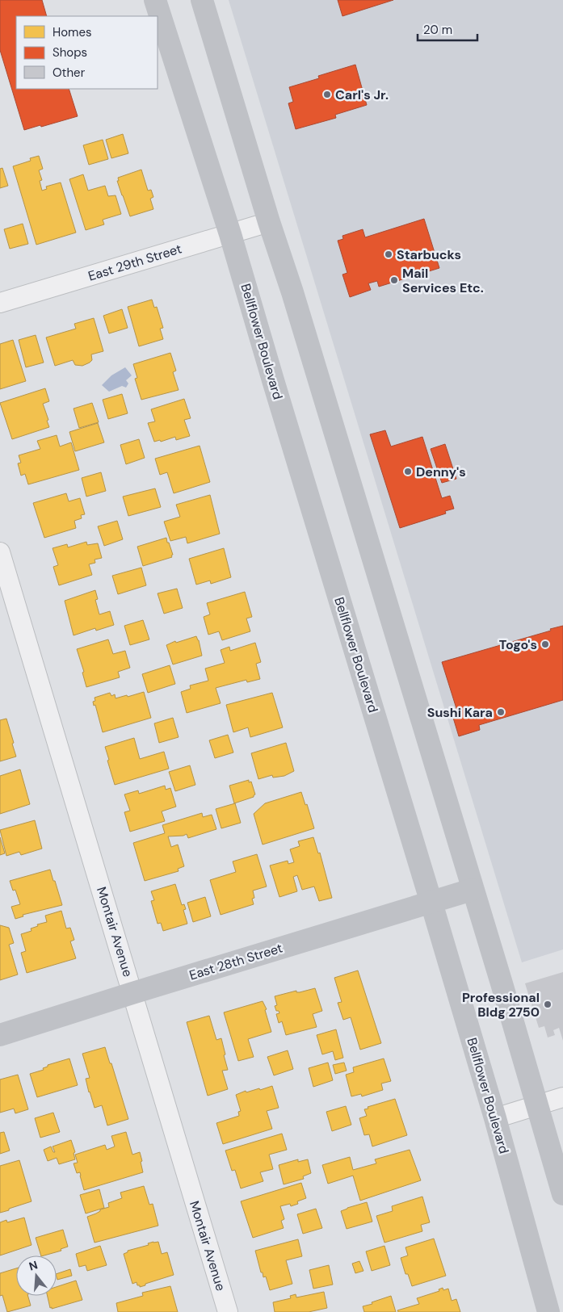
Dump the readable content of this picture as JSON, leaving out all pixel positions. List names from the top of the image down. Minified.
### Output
{"streets":{"main road":["Bellflower Boulevard","East 28th Street"],"street":["East 29th Street","Montair Avenue"]},"crossings":[["East 29th Street","Bellflower Boulevard"],["Bellflower Boulevard","East 28th Street"],["Montair Avenue","East 28th Street"]],"places":["Carl's Jr.","Starbucks","Mail Services Etc.","Denny's","Togo's","Sushi Kara","Professional Bldg 2750"],"legend":["Homes","Shops","Other"],"scale_bar":"20 m","north":"top"}
